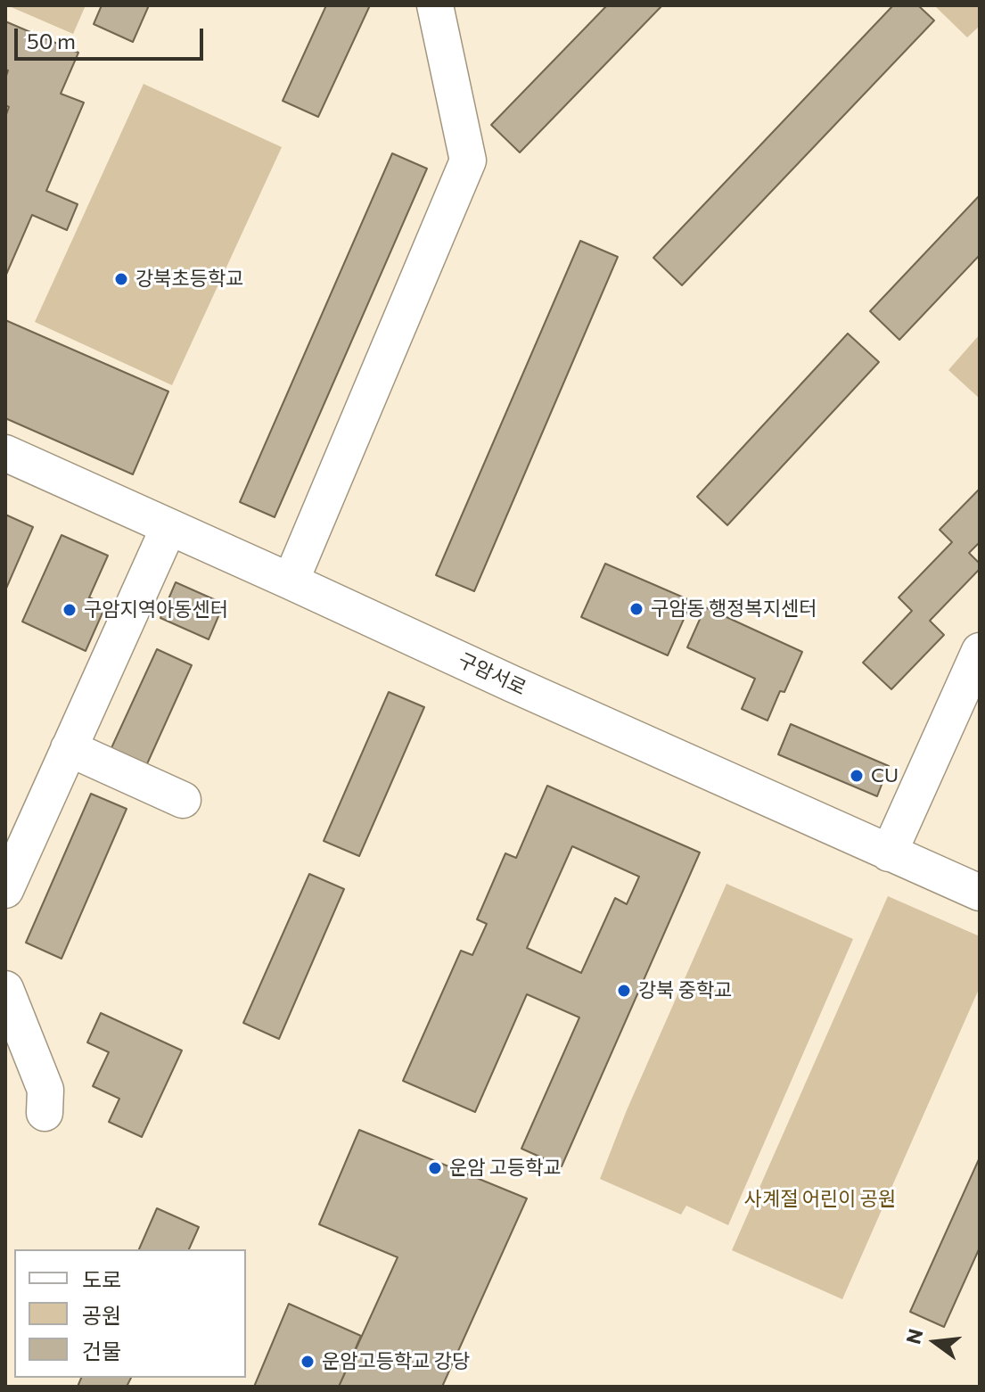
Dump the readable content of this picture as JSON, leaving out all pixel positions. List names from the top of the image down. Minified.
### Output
{"streets":{"street":["구암서로"]},"parks":["사계절 어린이 공원"],"places":["강북초등학교","구암동 행정복지센터","구암지역아동센터","CU","강북 중학교","운암 고등학교","운암고등학교 강당"],"legend":["도로","공원","건물"],"scale_bar":"50 m","north":"left"}
